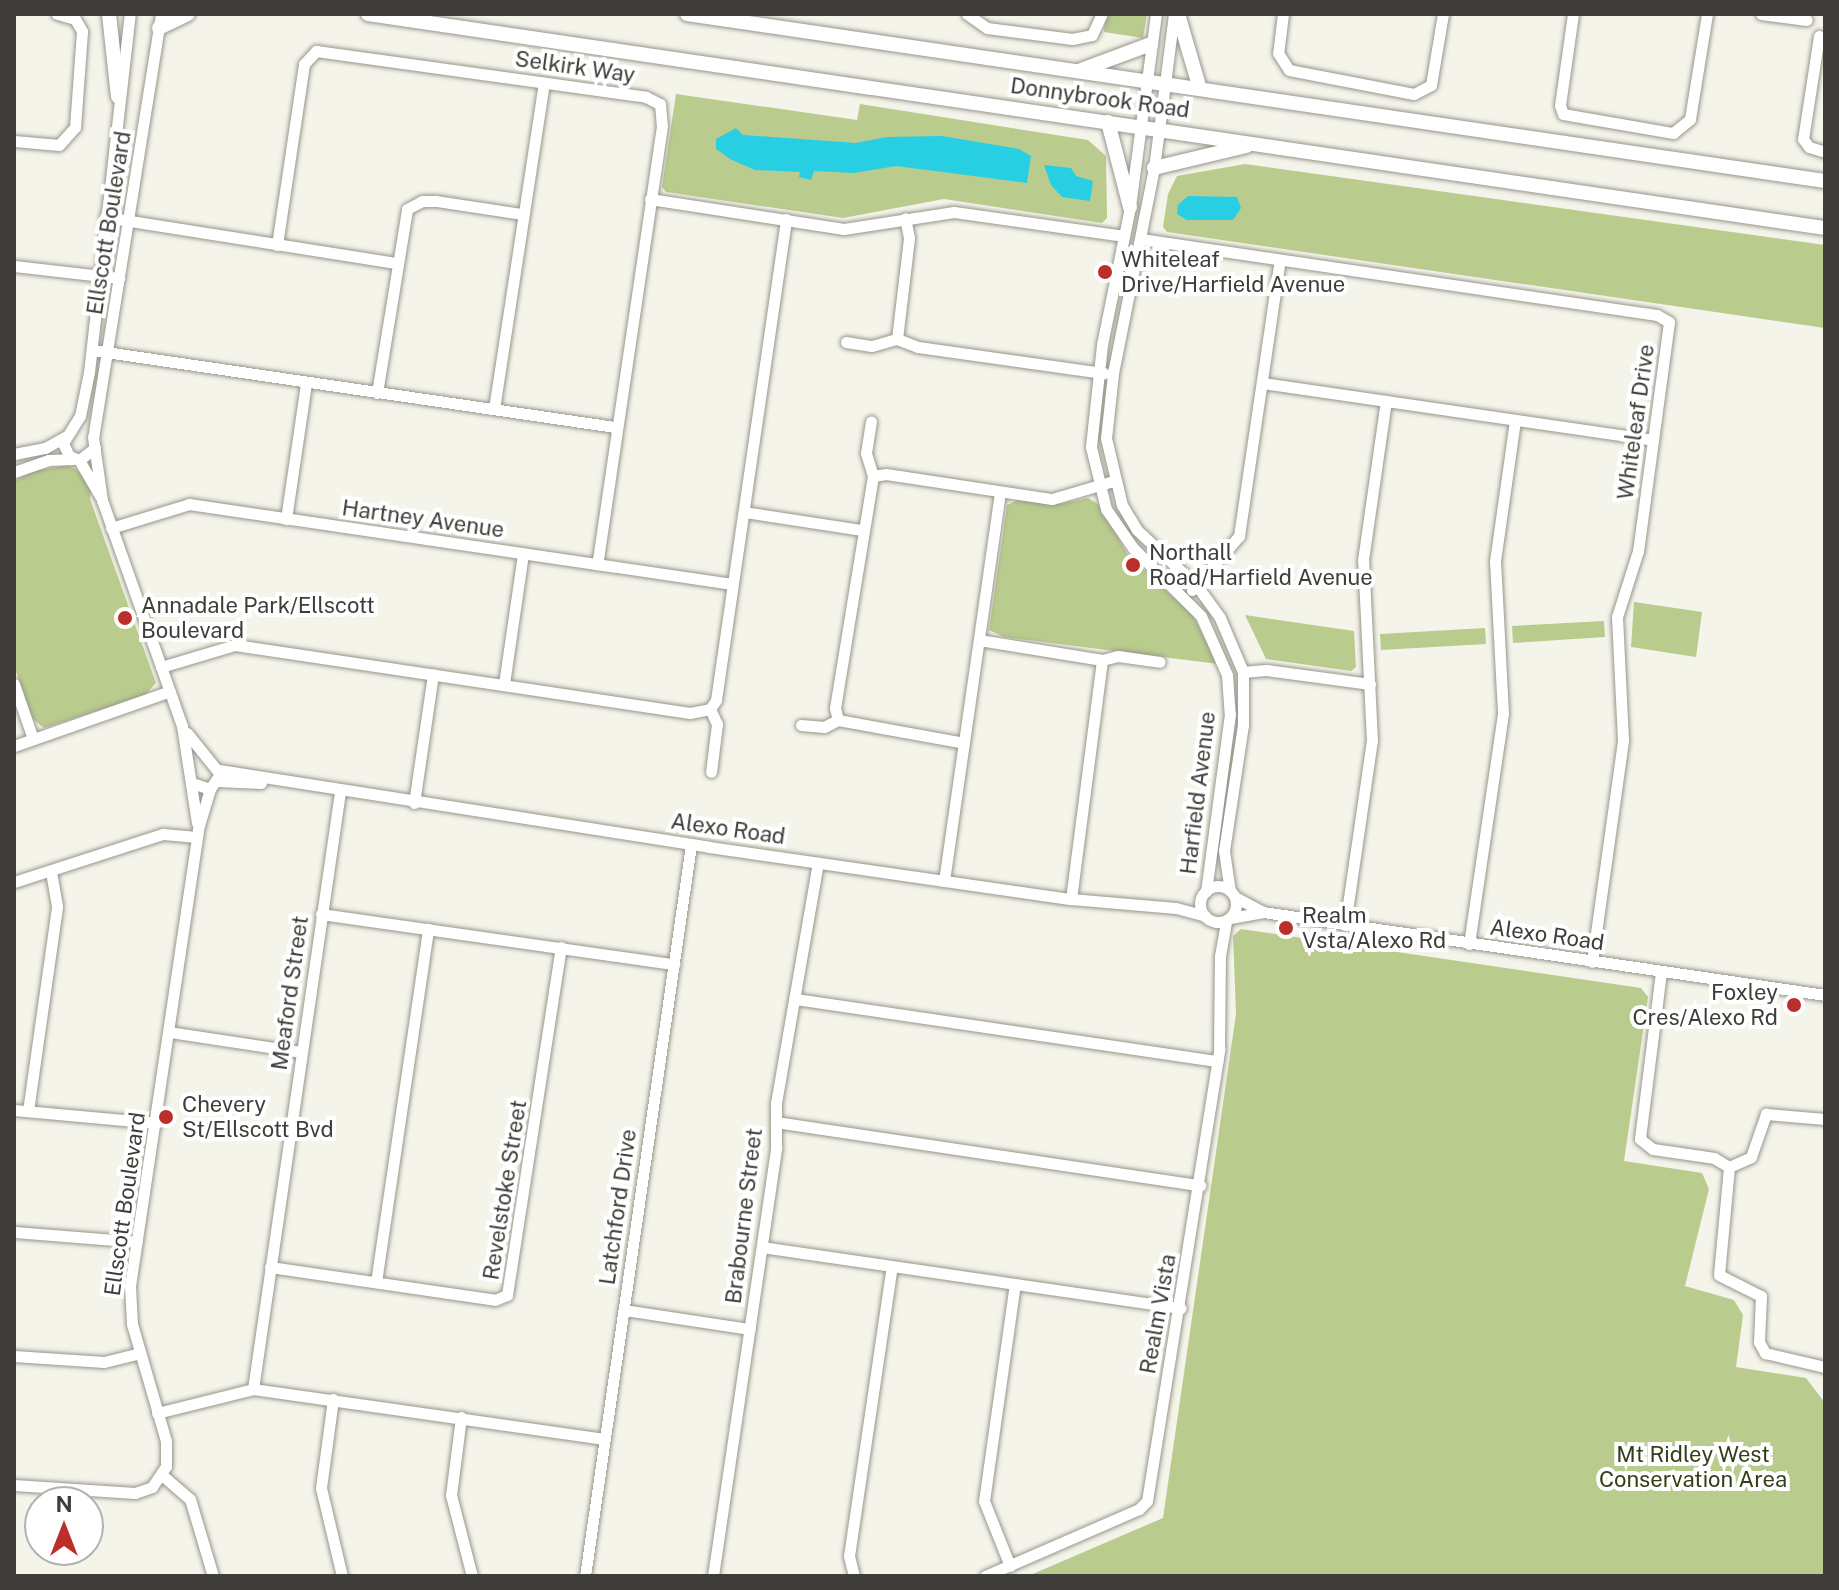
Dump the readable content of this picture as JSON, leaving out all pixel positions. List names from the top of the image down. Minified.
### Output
{"streets":{"main road":["Donnybrook Road"],"street":["Selkirk Way","Ellscott Boulevard","Whiteleaf Drive","Hartney Avenue","Harfield Avenue","Alexo Road","Meaford Street","Revelstoke Street","Latchford Drive","Brabourne Street","Realm Vista"]},"crossings":[["Selkirk Way","Hartney Avenue"],["Donnybrook Road","Harfield Avenue"],["Ellscott Boulevard","Hartney Avenue"],["Ellscott Boulevard","Alexo Road"],["Whiteleaf Drive","Harfield Avenue"],["Whiteleaf Drive","Alexo Road"],["Harfield Avenue","Alexo Road"],["Harfield Avenue","Realm Vista"],["Alexo Road","Meaford Street"],["Alexo Road","Latchford Drive"],["Alexo Road","Brabourne Street"],["Alexo Road","Realm Vista"],["Meaford Street","Revelstoke Street"]],"parks":["Mt Ridley West Conservation Area"],"places":["Whiteleaf Drive/Harfield Avenue","Northall Road/Harfield Avenue","Annadale Park/Ellscott Boulevard","Realm Vsta/Alexo Rd","Foxley Cres/Alexo Rd","Chevery St/Ellscott Bvd"],"north":"top"}
